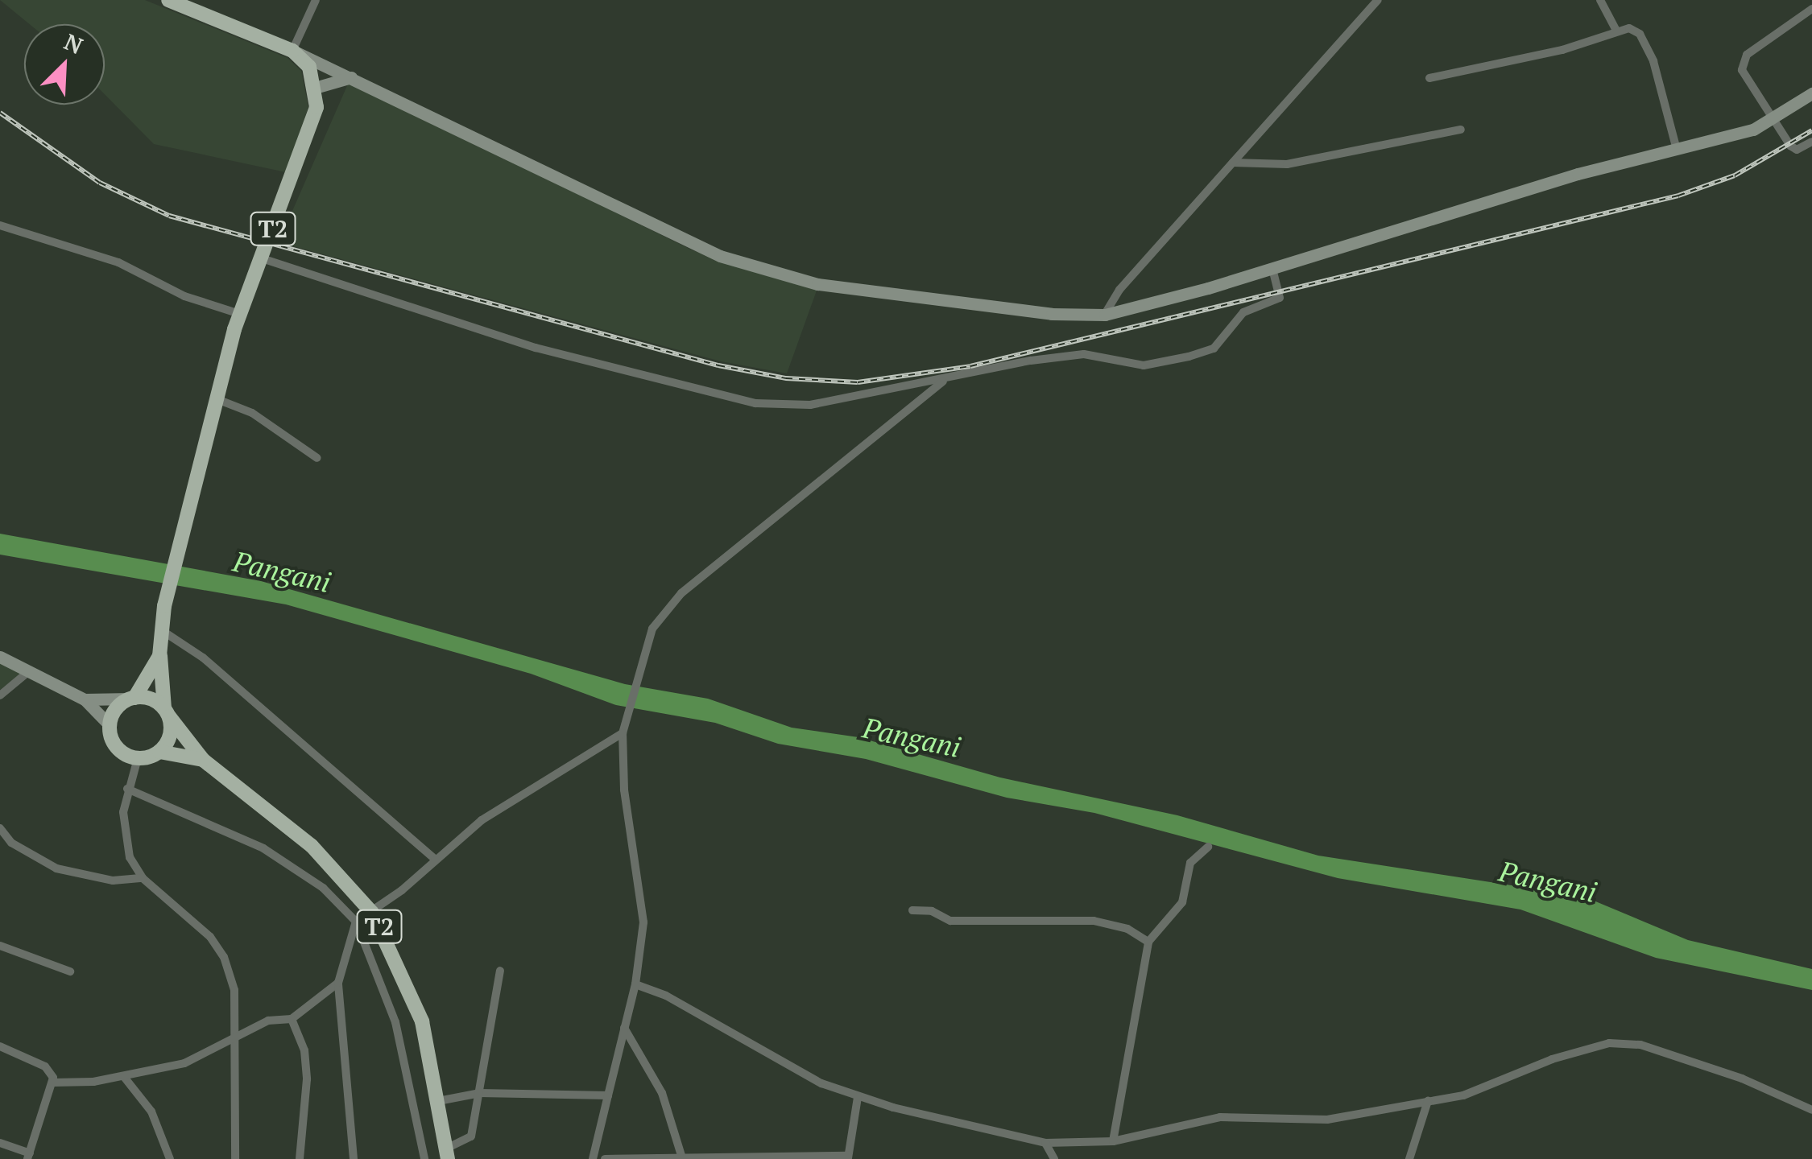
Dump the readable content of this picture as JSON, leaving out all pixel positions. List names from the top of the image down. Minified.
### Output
{"streets":{"highway":["T2"]},"water":["Pangani"],"north":"top right"}
